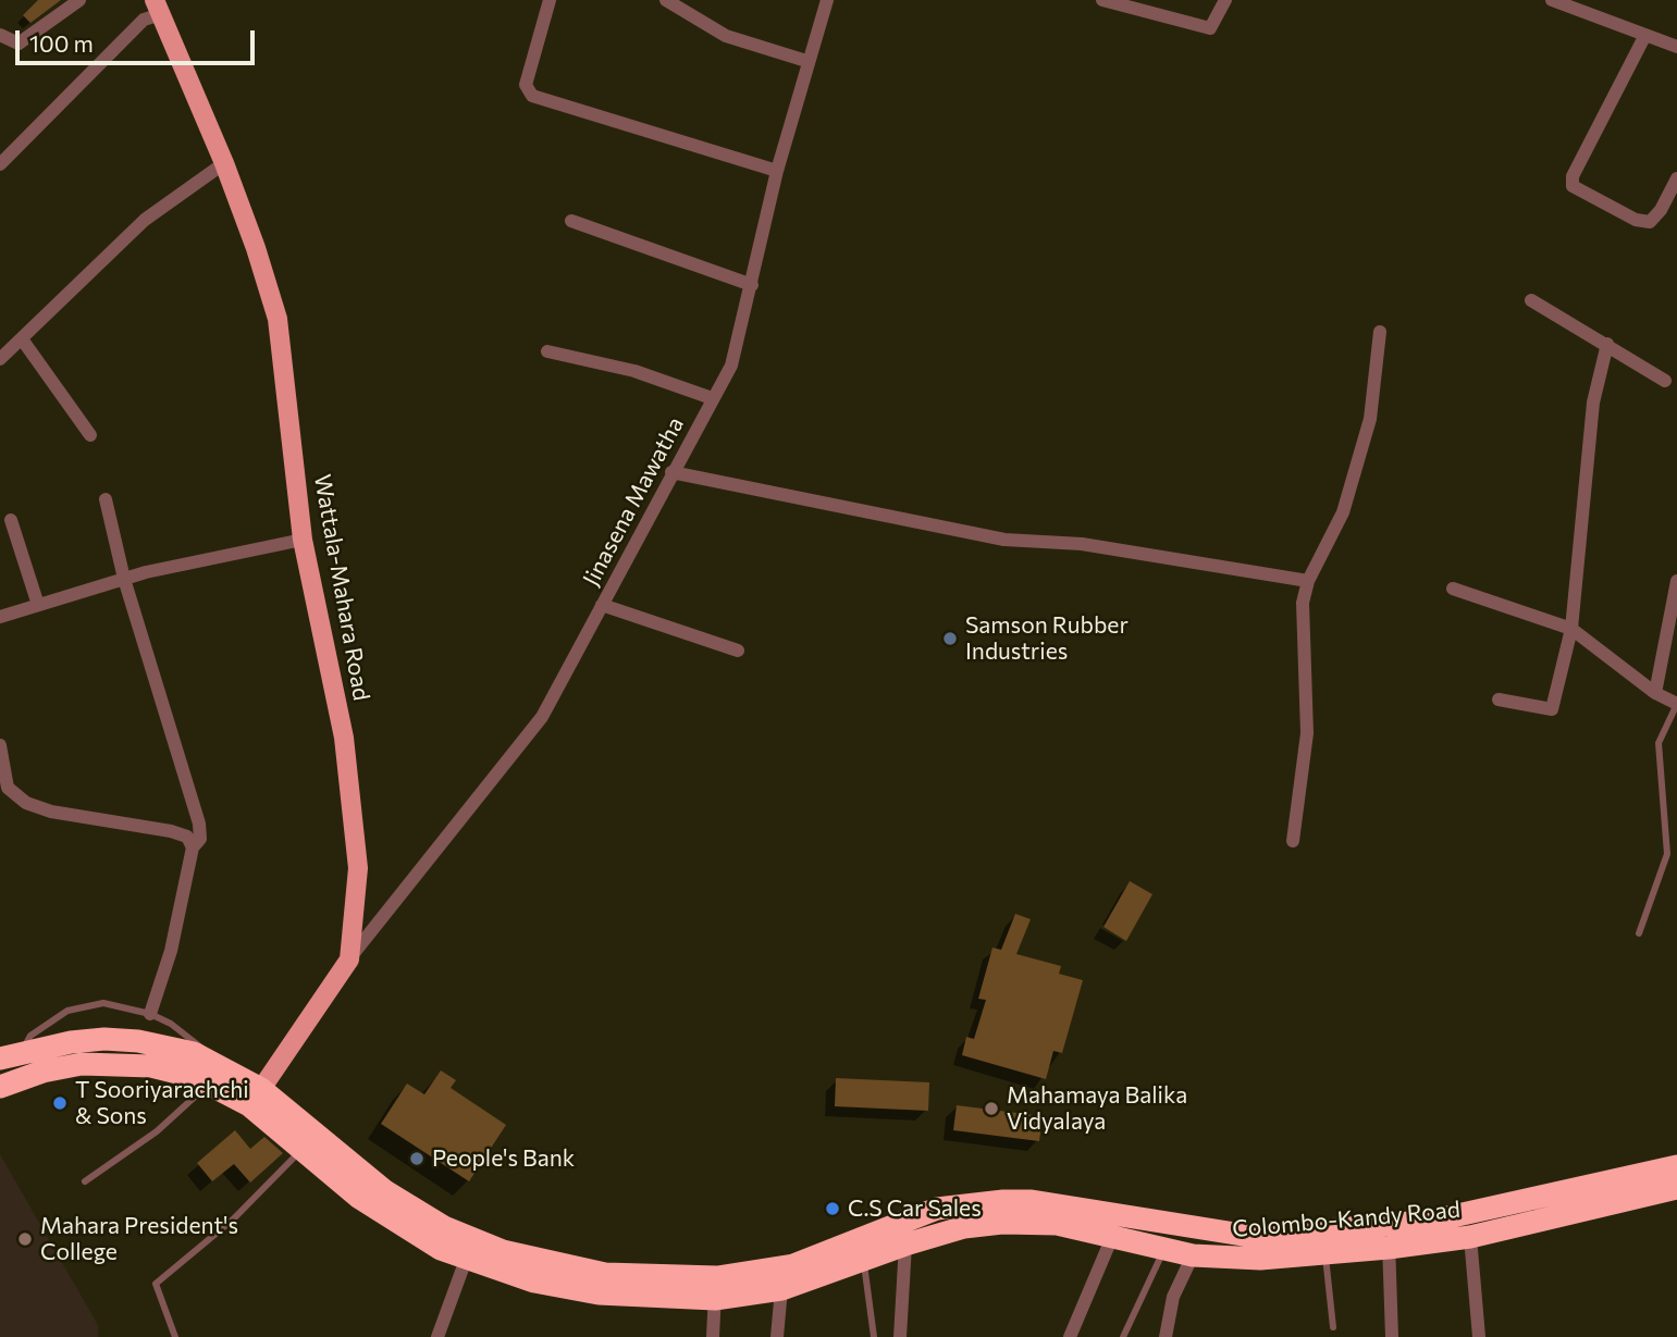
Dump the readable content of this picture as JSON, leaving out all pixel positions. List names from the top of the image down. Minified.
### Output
{"streets":{"highway":["Colombo-Kandy Road"],"main road":["Wattala-Mahara Road"],"street":["Jinasena Mawatha"]},"crossings":[["Jinasena Mawatha","Wattala-Mahara Road"],["Wattala-Mahara Road","Colombo-Kandy Road"]],"places":["Samson Rubber Industries","T Sooriyarachchi & Sons","Mahamaya Balika Vidyalaya","People's Bank","C.S Car Sales","Mahara President's College"],"scale_bar":"100 m"}
